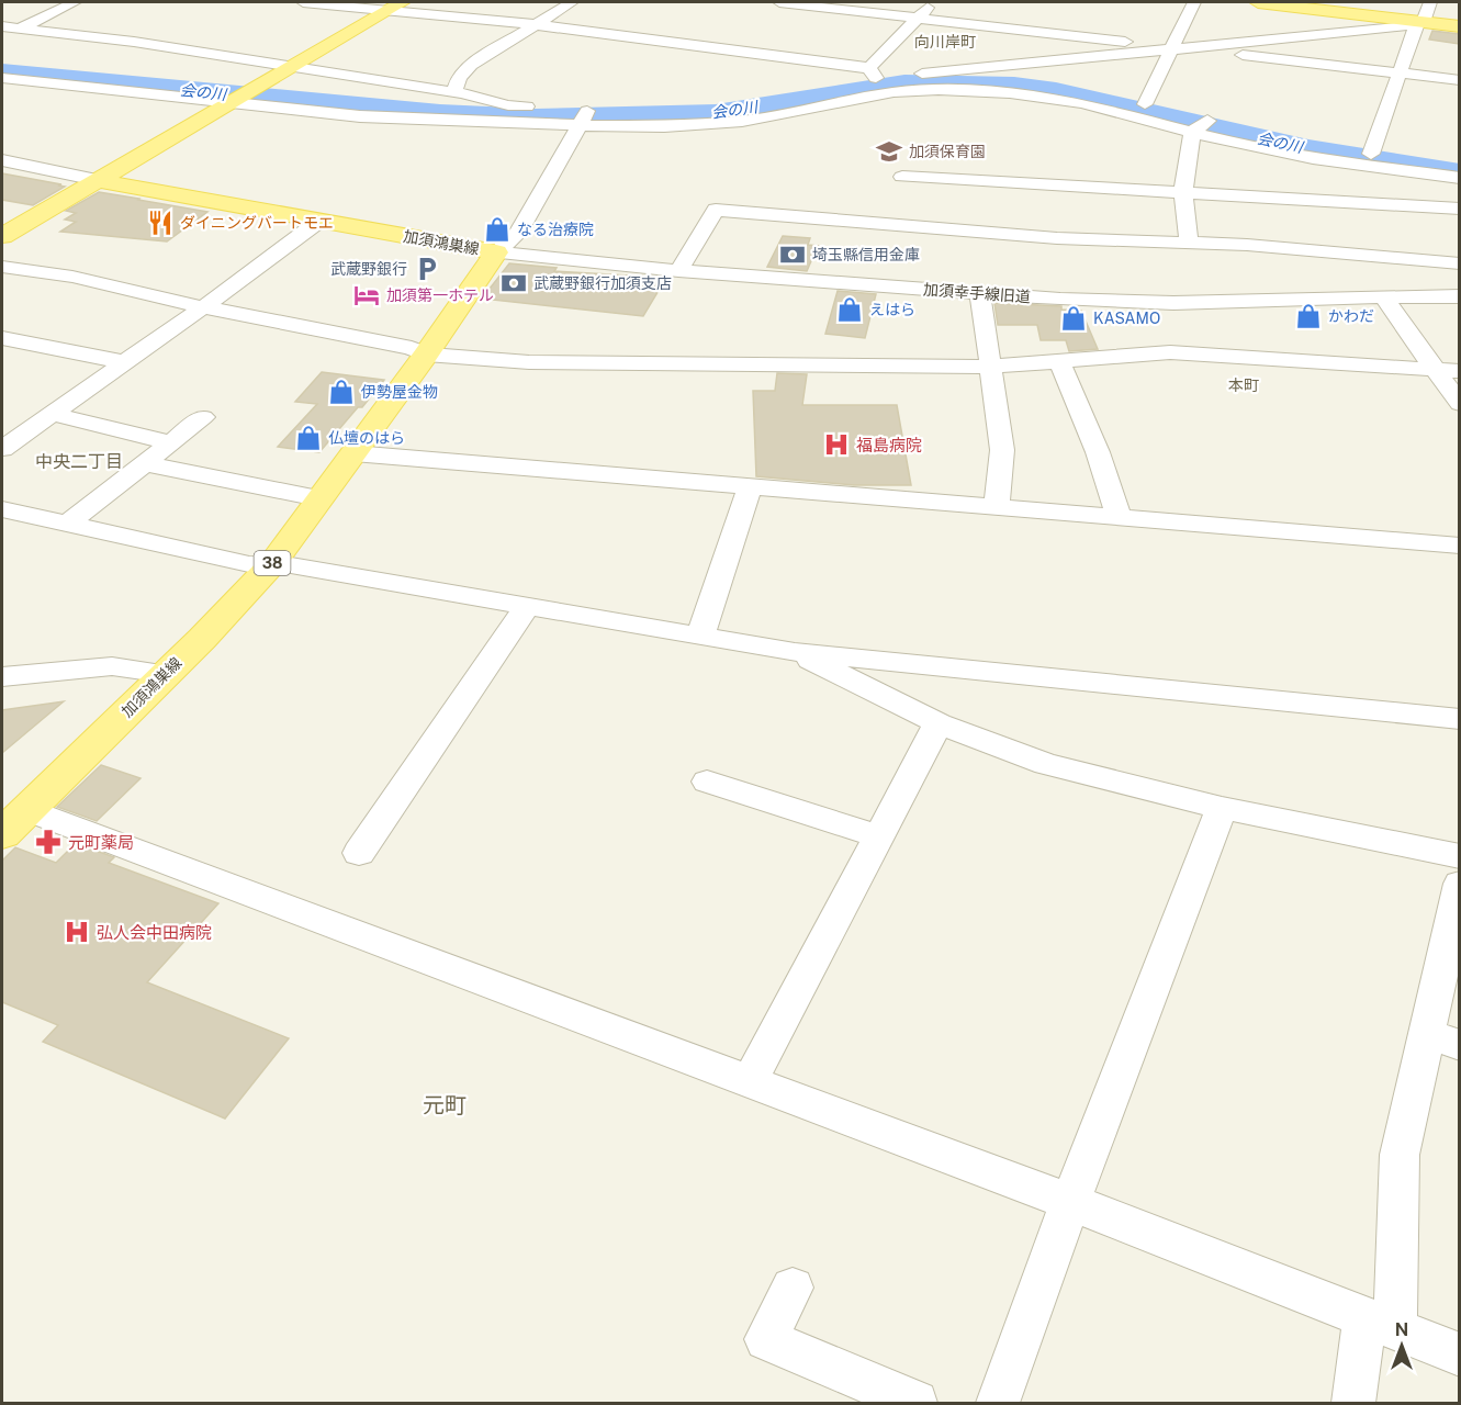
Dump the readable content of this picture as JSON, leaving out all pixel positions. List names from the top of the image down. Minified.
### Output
{"streets":{"main road":["加須鴻巣線","38"],"street":["加須幸手線旧道"]},"crossings":[["加須鴻巣線","加須幸手線旧道"]],"districts":["向川岸町","本町","中央二丁目","元町"],"water":["会の川"],"places":{"school or university":["加須保育園"],"restaurant":["ダイニングバートモエ"],"shop":["なる治療院","えはら","かわだ","KASAMO","伊勢屋金物","仏壇のはら"],"bank":["埼玉縣信用金庫","武蔵野銀行加須支店"],"parking":["武蔵野銀行"],"hotel":["加須第一ホテル"],"hospital":["福島病院","弘人会中田病院"],"pharmacy":["元町薬局"]},"north":"top"}
